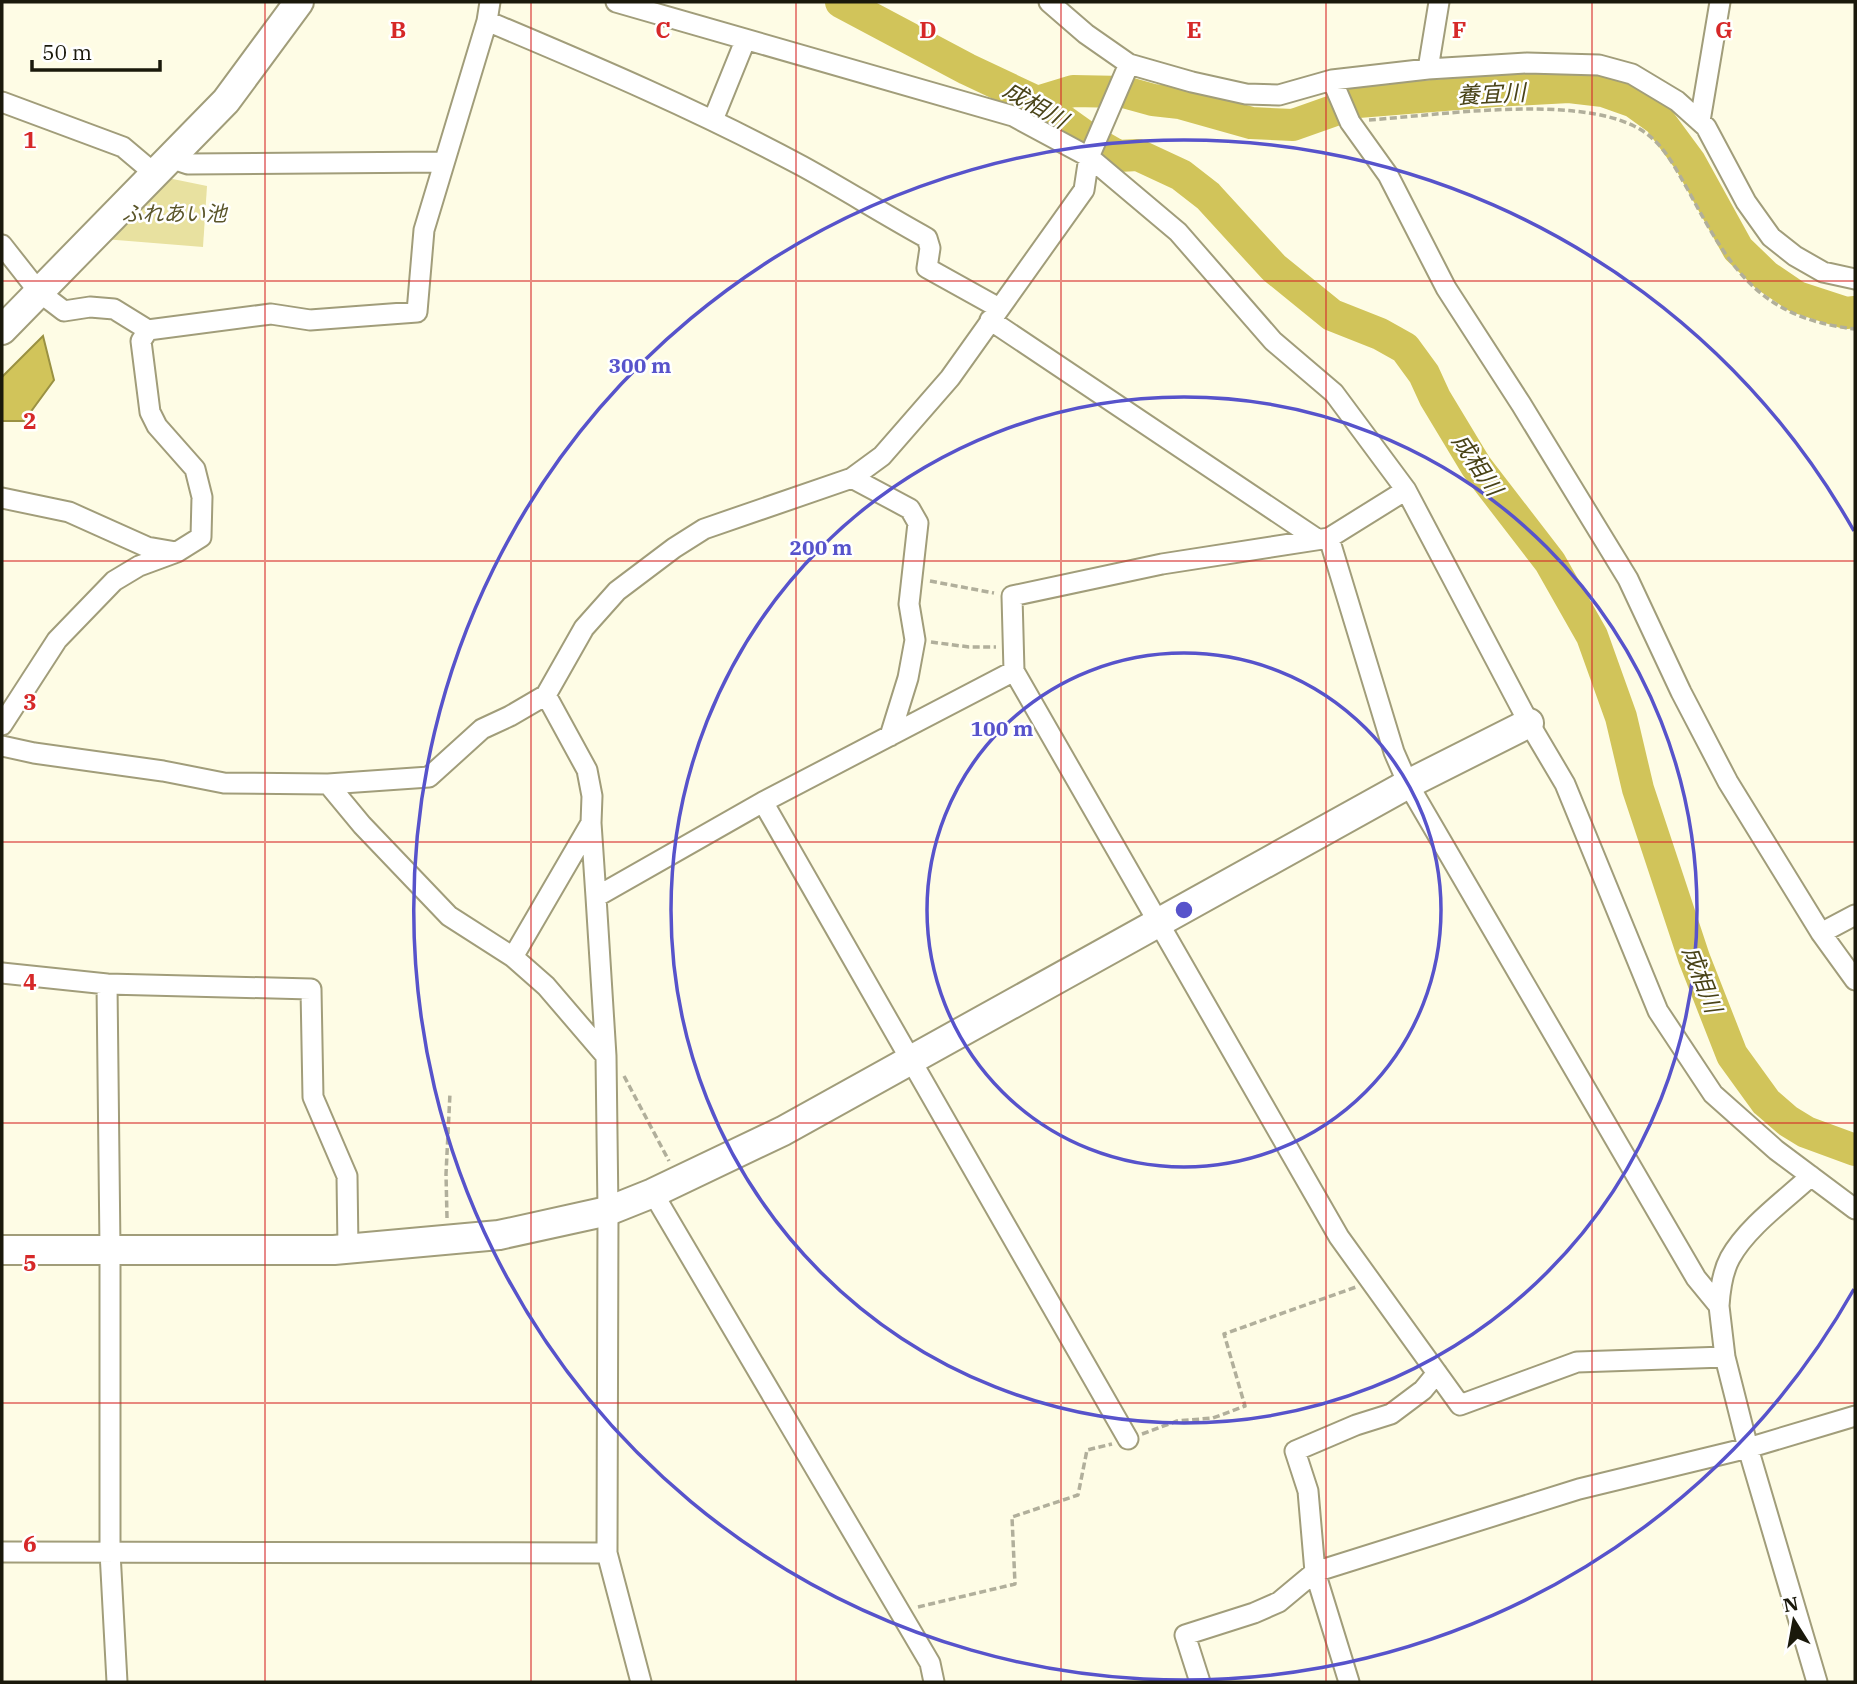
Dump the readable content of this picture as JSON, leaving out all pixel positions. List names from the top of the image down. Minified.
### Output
{"water":["養宜川","成相川"],"parks":["ふれあい池"],"scale_bar":"50 m","north":"top","grid":{"columns":["B","C","D","E","F","G"],"rows":["1","2","3","4","5","6"]},"rings":["300 m","200 m","100 m"]}
